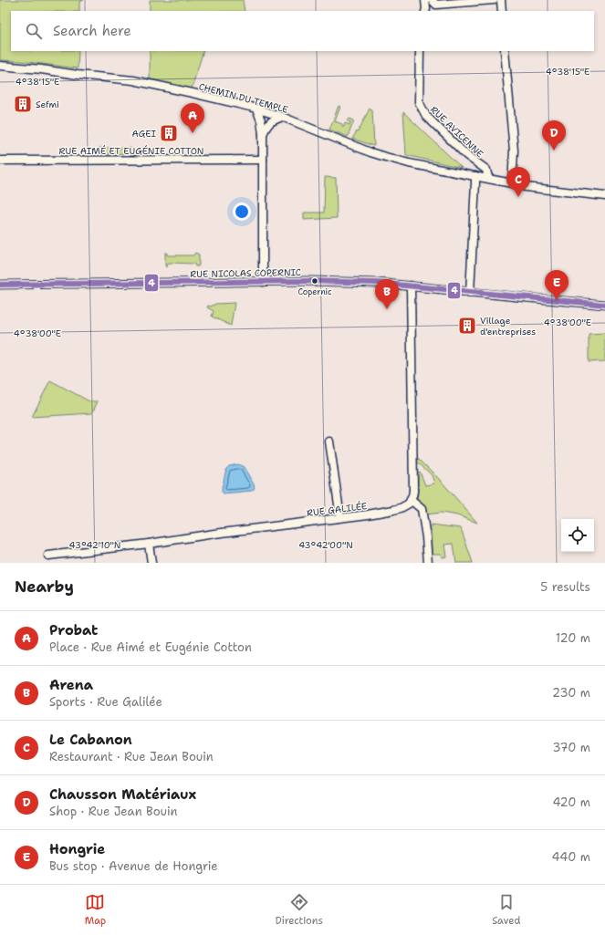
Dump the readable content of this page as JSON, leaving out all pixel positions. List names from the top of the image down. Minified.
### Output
{"streets":{"street":["CHEMIN DU TEMPLE","RUE AVICENNE","RUE AIMÉ ET EUGÉNIE COTTON","RUE NICOLAS COPERNIC","RUE GALILÉE"]},"crossings":[["CHEMIN DU TEMPLE","RUE AVICENNE"]],"places":{"building":["Sefmi","AGEI","Village d'entreprises"],"other":["Copernic"]},"lines":["transit line 4"],"page":{"search":"Search here","pins":["A","D","C","E","B"],"heading":["Nearby","5 results"],"list":[{"mark":"A","name":"Probat","note":"Place · Rue Aimé et Eugénie Cotton","value":"120 m"},{"mark":"B","name":"Arena","note":"Sports · Rue Galilée","value":"230 m"},{"mark":"C","name":"Le Cabanon","note":"Restaurant · Rue Jean Bouin","value":"370 m"},{"mark":"D","name":"Chausson Matériaux","note":"Shop · Rue Jean Bouin","value":"420 m"},{"mark":"E","name":"Hongrie","note":"Bus stop · Avenue de Hongrie","value":"440 m"}],"nav":["Map","Directions","Saved"]},"coordinates":["4°38'15\"E","4°38'00\"E","43°42'10\"N","43°42'00\"N"]}
